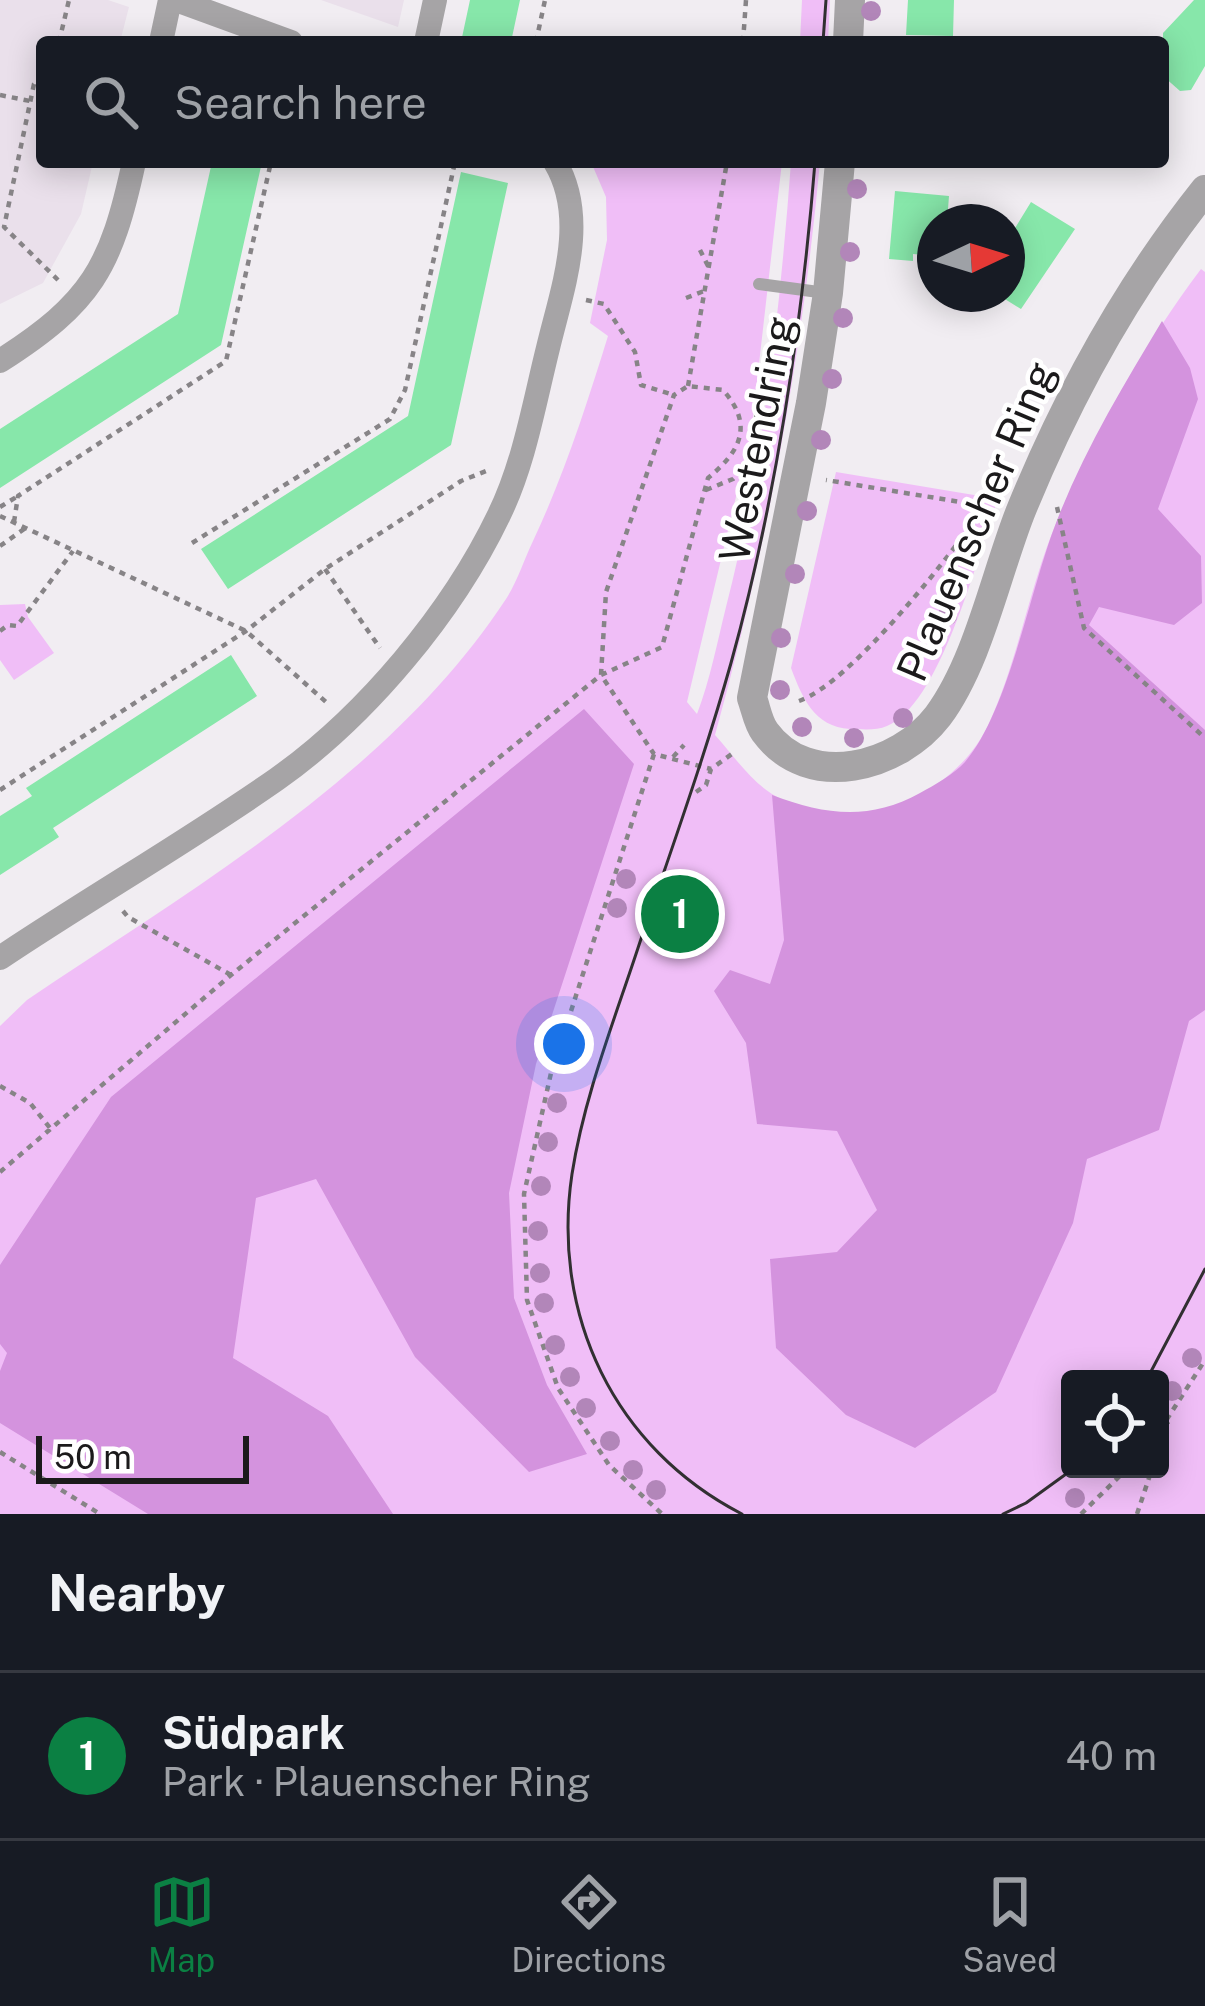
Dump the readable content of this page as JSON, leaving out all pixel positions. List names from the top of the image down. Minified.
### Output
{"streets":{"street":["Westendring","Plauenscher Ring"]},"crossings":[["Westendring","Plauenscher Ring"]],"scale_bar":"50 m","north":"right","page":{"search":"Search here","pins":"1","scale":"50 m","heading":"Nearby","list":[{"mark":"1","name":"Südpark","note":"Park · Plauenscher Ring","value":"40 m"}],"nav":["Map","Directions","Saved"]}}
